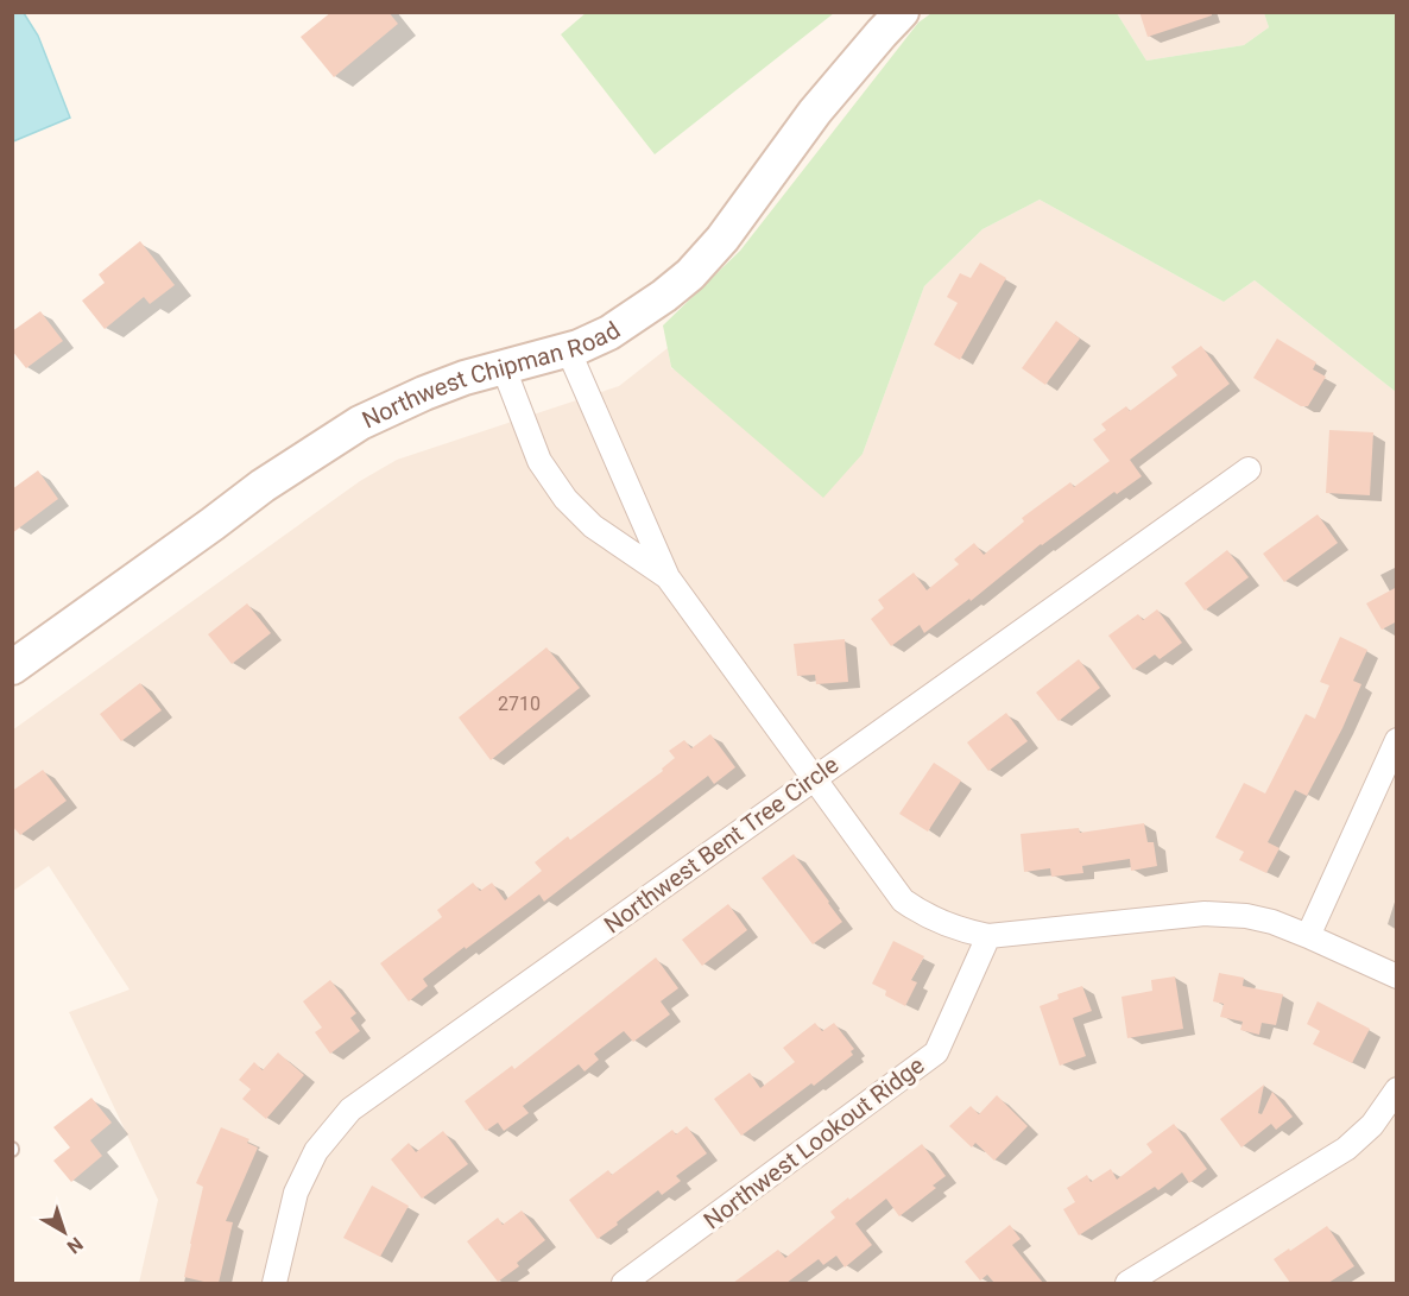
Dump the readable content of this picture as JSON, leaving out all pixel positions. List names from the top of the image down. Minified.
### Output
{"streets":{"main road":["Northwest Chipman Road"],"street":["Northwest Bent Tree Circle","Northwest Lookout Ridge"]},"house_numbers":["2710"],"north":"bottom right"}
